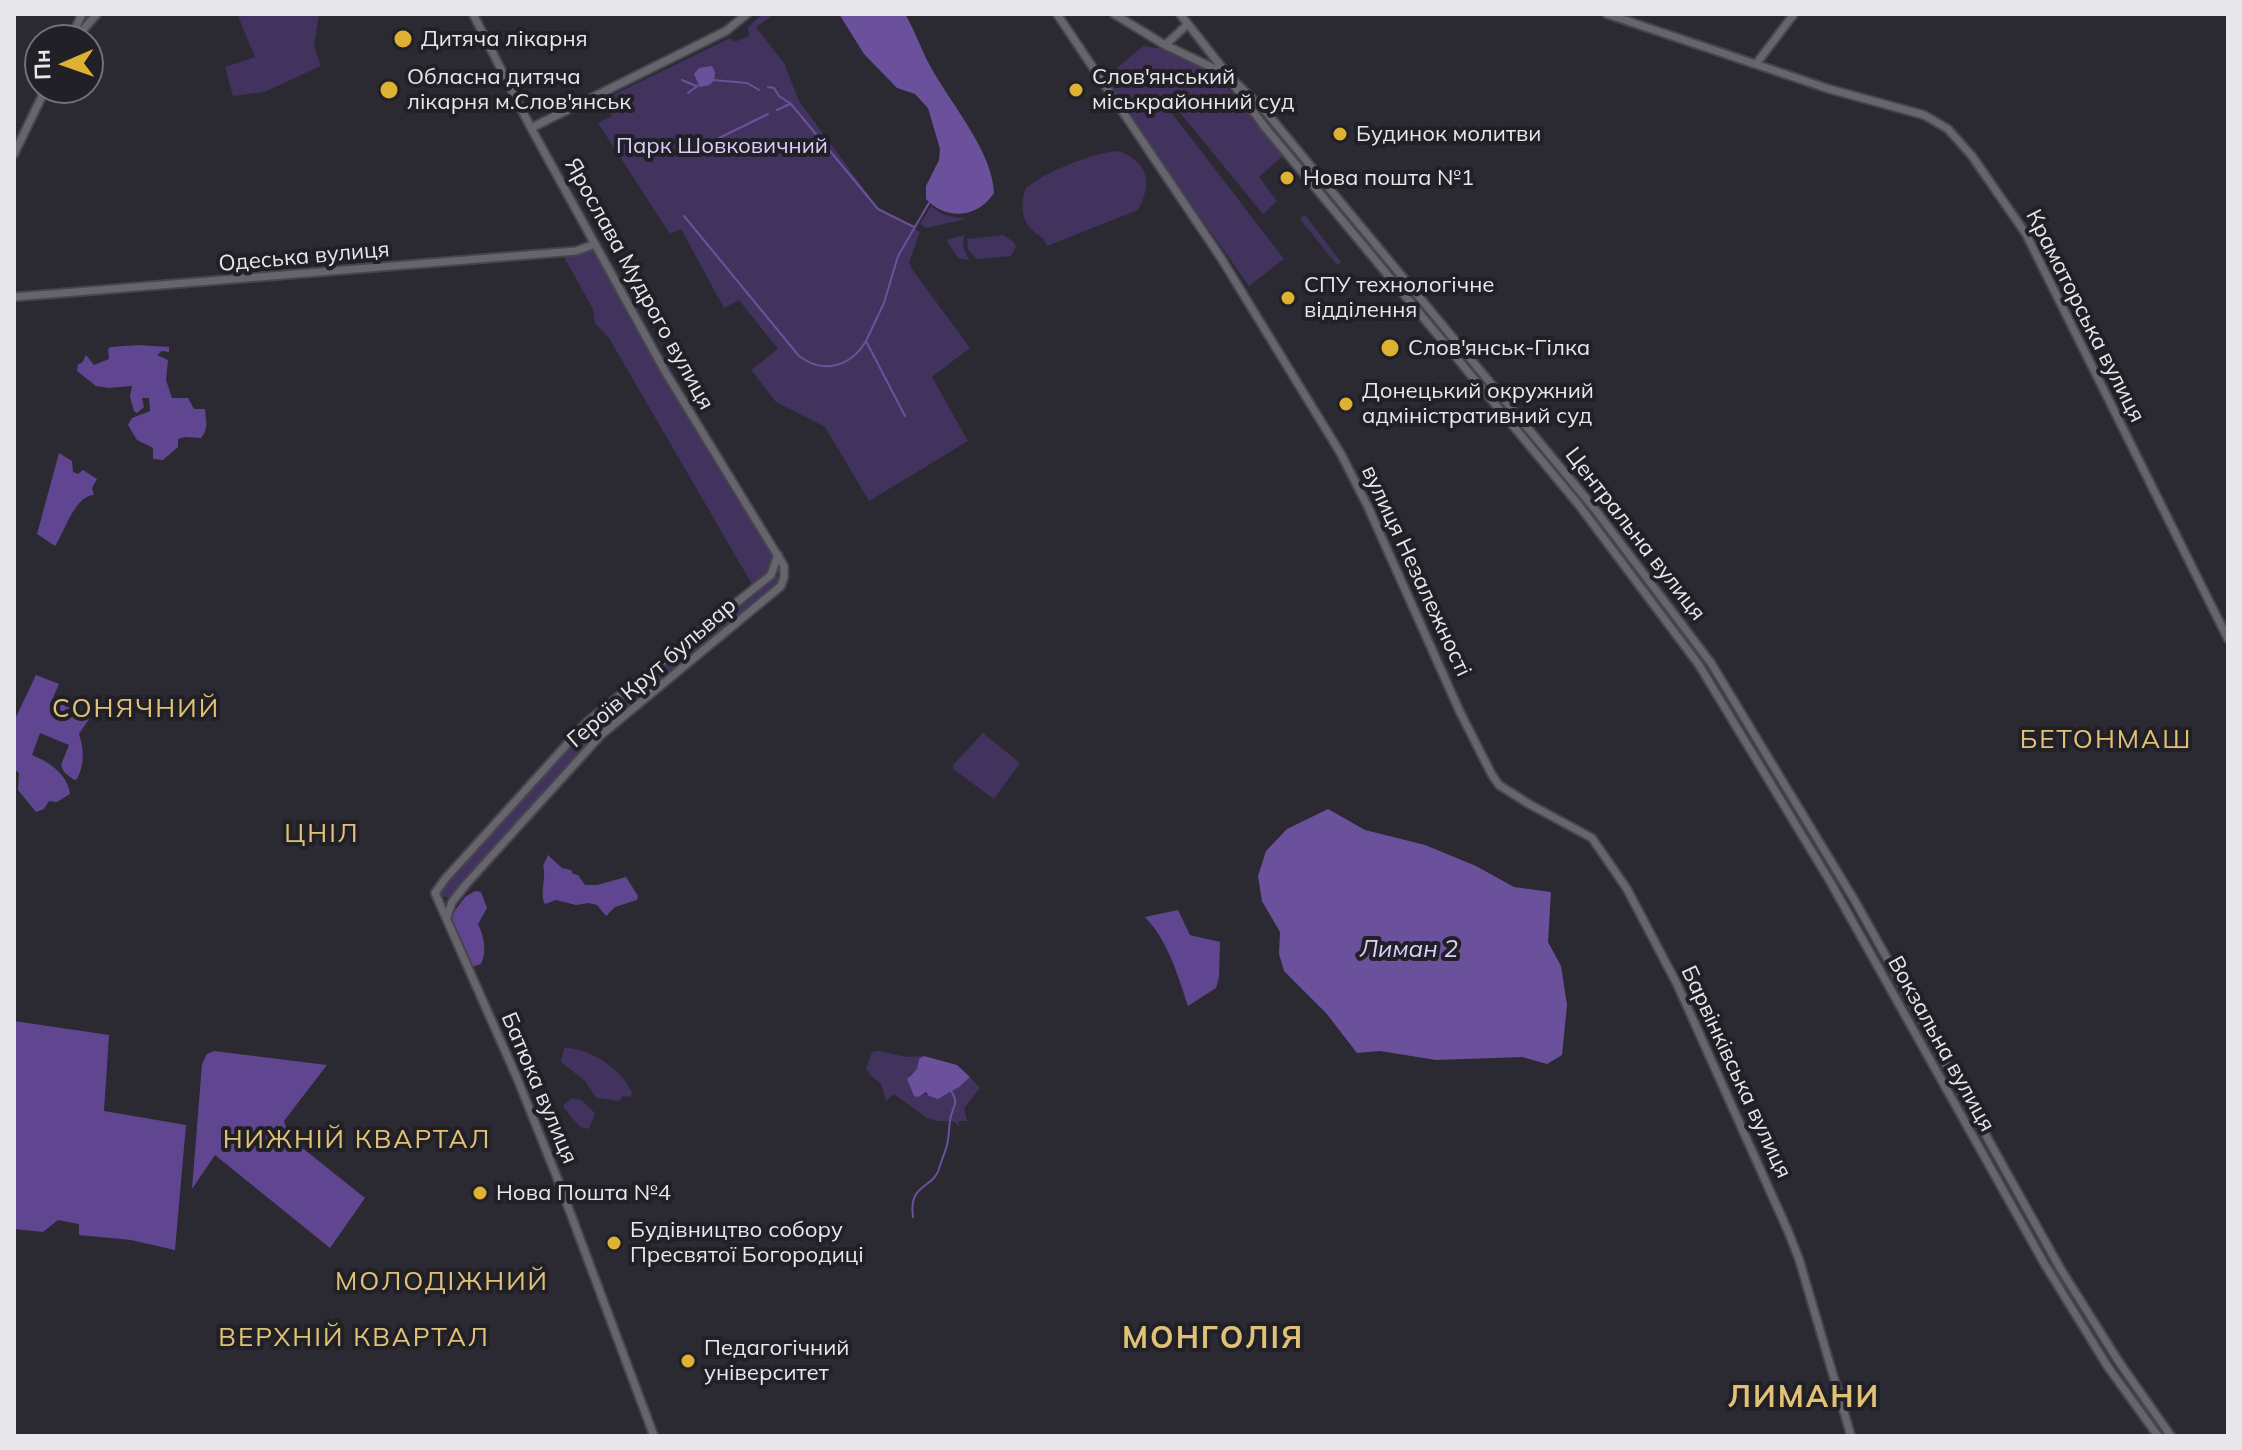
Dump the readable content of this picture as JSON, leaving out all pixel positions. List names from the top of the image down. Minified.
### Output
{"streets":{"street":["Одеська вулиця","Ярослава Мудрого вулиця","Краматорська вулиця","Центральна вулиця","вулиця Незалежності","Героїв Крут бульвар","Вокзальна вулиця","Барвінківська вулиця","Батюка вулиця"]},"crossings":[["Одеська вулиця","Ярослава Мудрого вулиця"],["Ярослава Мудрого вулиця","Героїв Крут бульвар"],["Центральна вулиця","Вокзальна вулиця"],["вулиця Незалежності","Барвінківська вулиця"],["Героїв Крут бульвар","Батюка вулиця"]],"districts":["СОНЯЧНИЙ","БЕТОНМАШ","ЦНІЛ","НИЖНІЙ КВАРТАЛ","МОЛОДІЖНИЙ","ВЕРХНІЙ КВАРТАЛ","МОНГОЛІЯ","ЛИМАНИ"],"water":["Лиман 2"],"parks":["Парк Шовковичний"],"places":["Дитяча лікарня","Обласна дитяча лікарня м.Слов'янськ","Слов'янський міськрайонний суд","Будинок молитви","Нова пошта №1","СПУ технологічне відділення","Слов'янськ-Гілка","Донецький окружний адміністративний суд","Нова Пошта №4","Будівництво собору Пресвятої Богородиці","Педагогічний університет"],"north":"left"}
